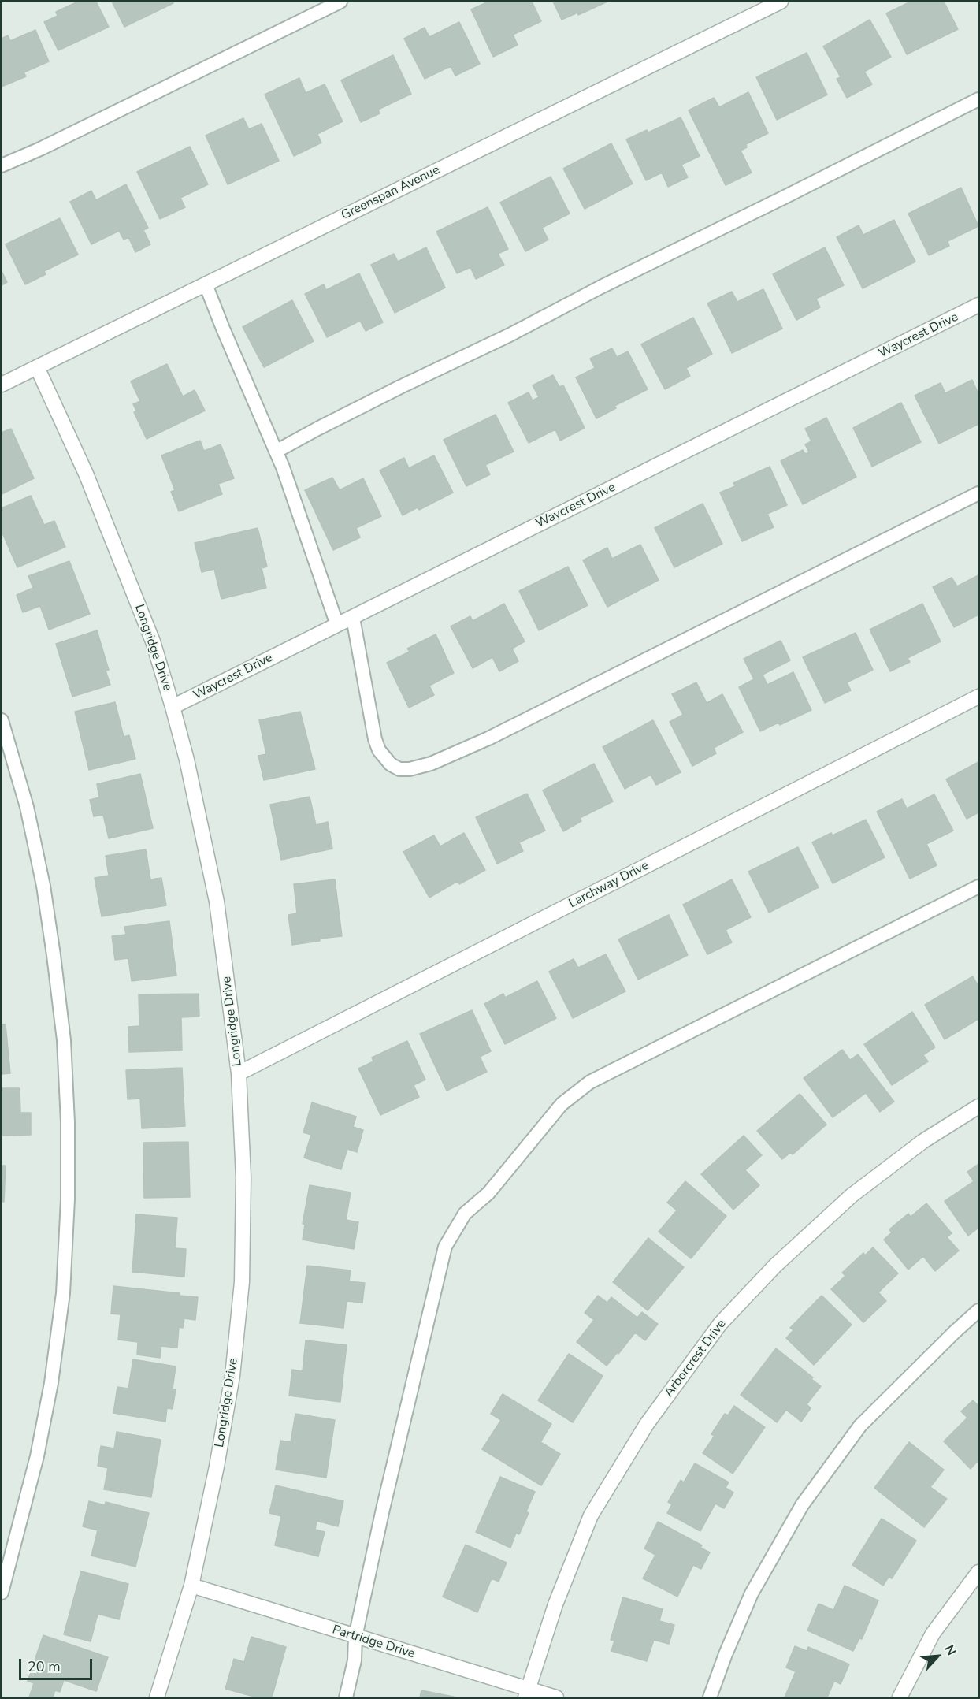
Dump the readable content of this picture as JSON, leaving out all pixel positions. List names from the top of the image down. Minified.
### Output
{"streets":{"street":["Greenspan Avenue","Waycrest Drive","Longridge Drive","Larchway Drive","Arborcrest Drive","Partridge Drive"]},"crossings":[["Greenspan Avenue","Longridge Drive"],["Waycrest Drive","Longridge Drive"],["Longridge Drive","Larchway Drive"],["Longridge Drive","Partridge Drive"],["Arborcrest Drive","Partridge Drive"]],"scale_bar":"20 m","north":"top right"}
